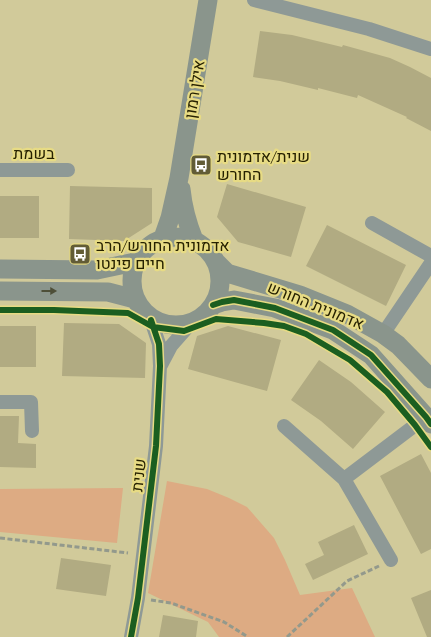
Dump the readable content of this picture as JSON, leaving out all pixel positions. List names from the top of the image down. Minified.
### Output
{"streets":{"street":["אילן רמון","בשמת","אדמונית החורש","שנית"]},"crossings":[["אילן רמון","אדמונית החורש"],["אילן רמון","שנית"],["אדמונית החורש","שנית"]],"places":{"bus stop":["שנית/אדמונית החורש","אדמונית החורש/הרב חיים פינטו"]}}
